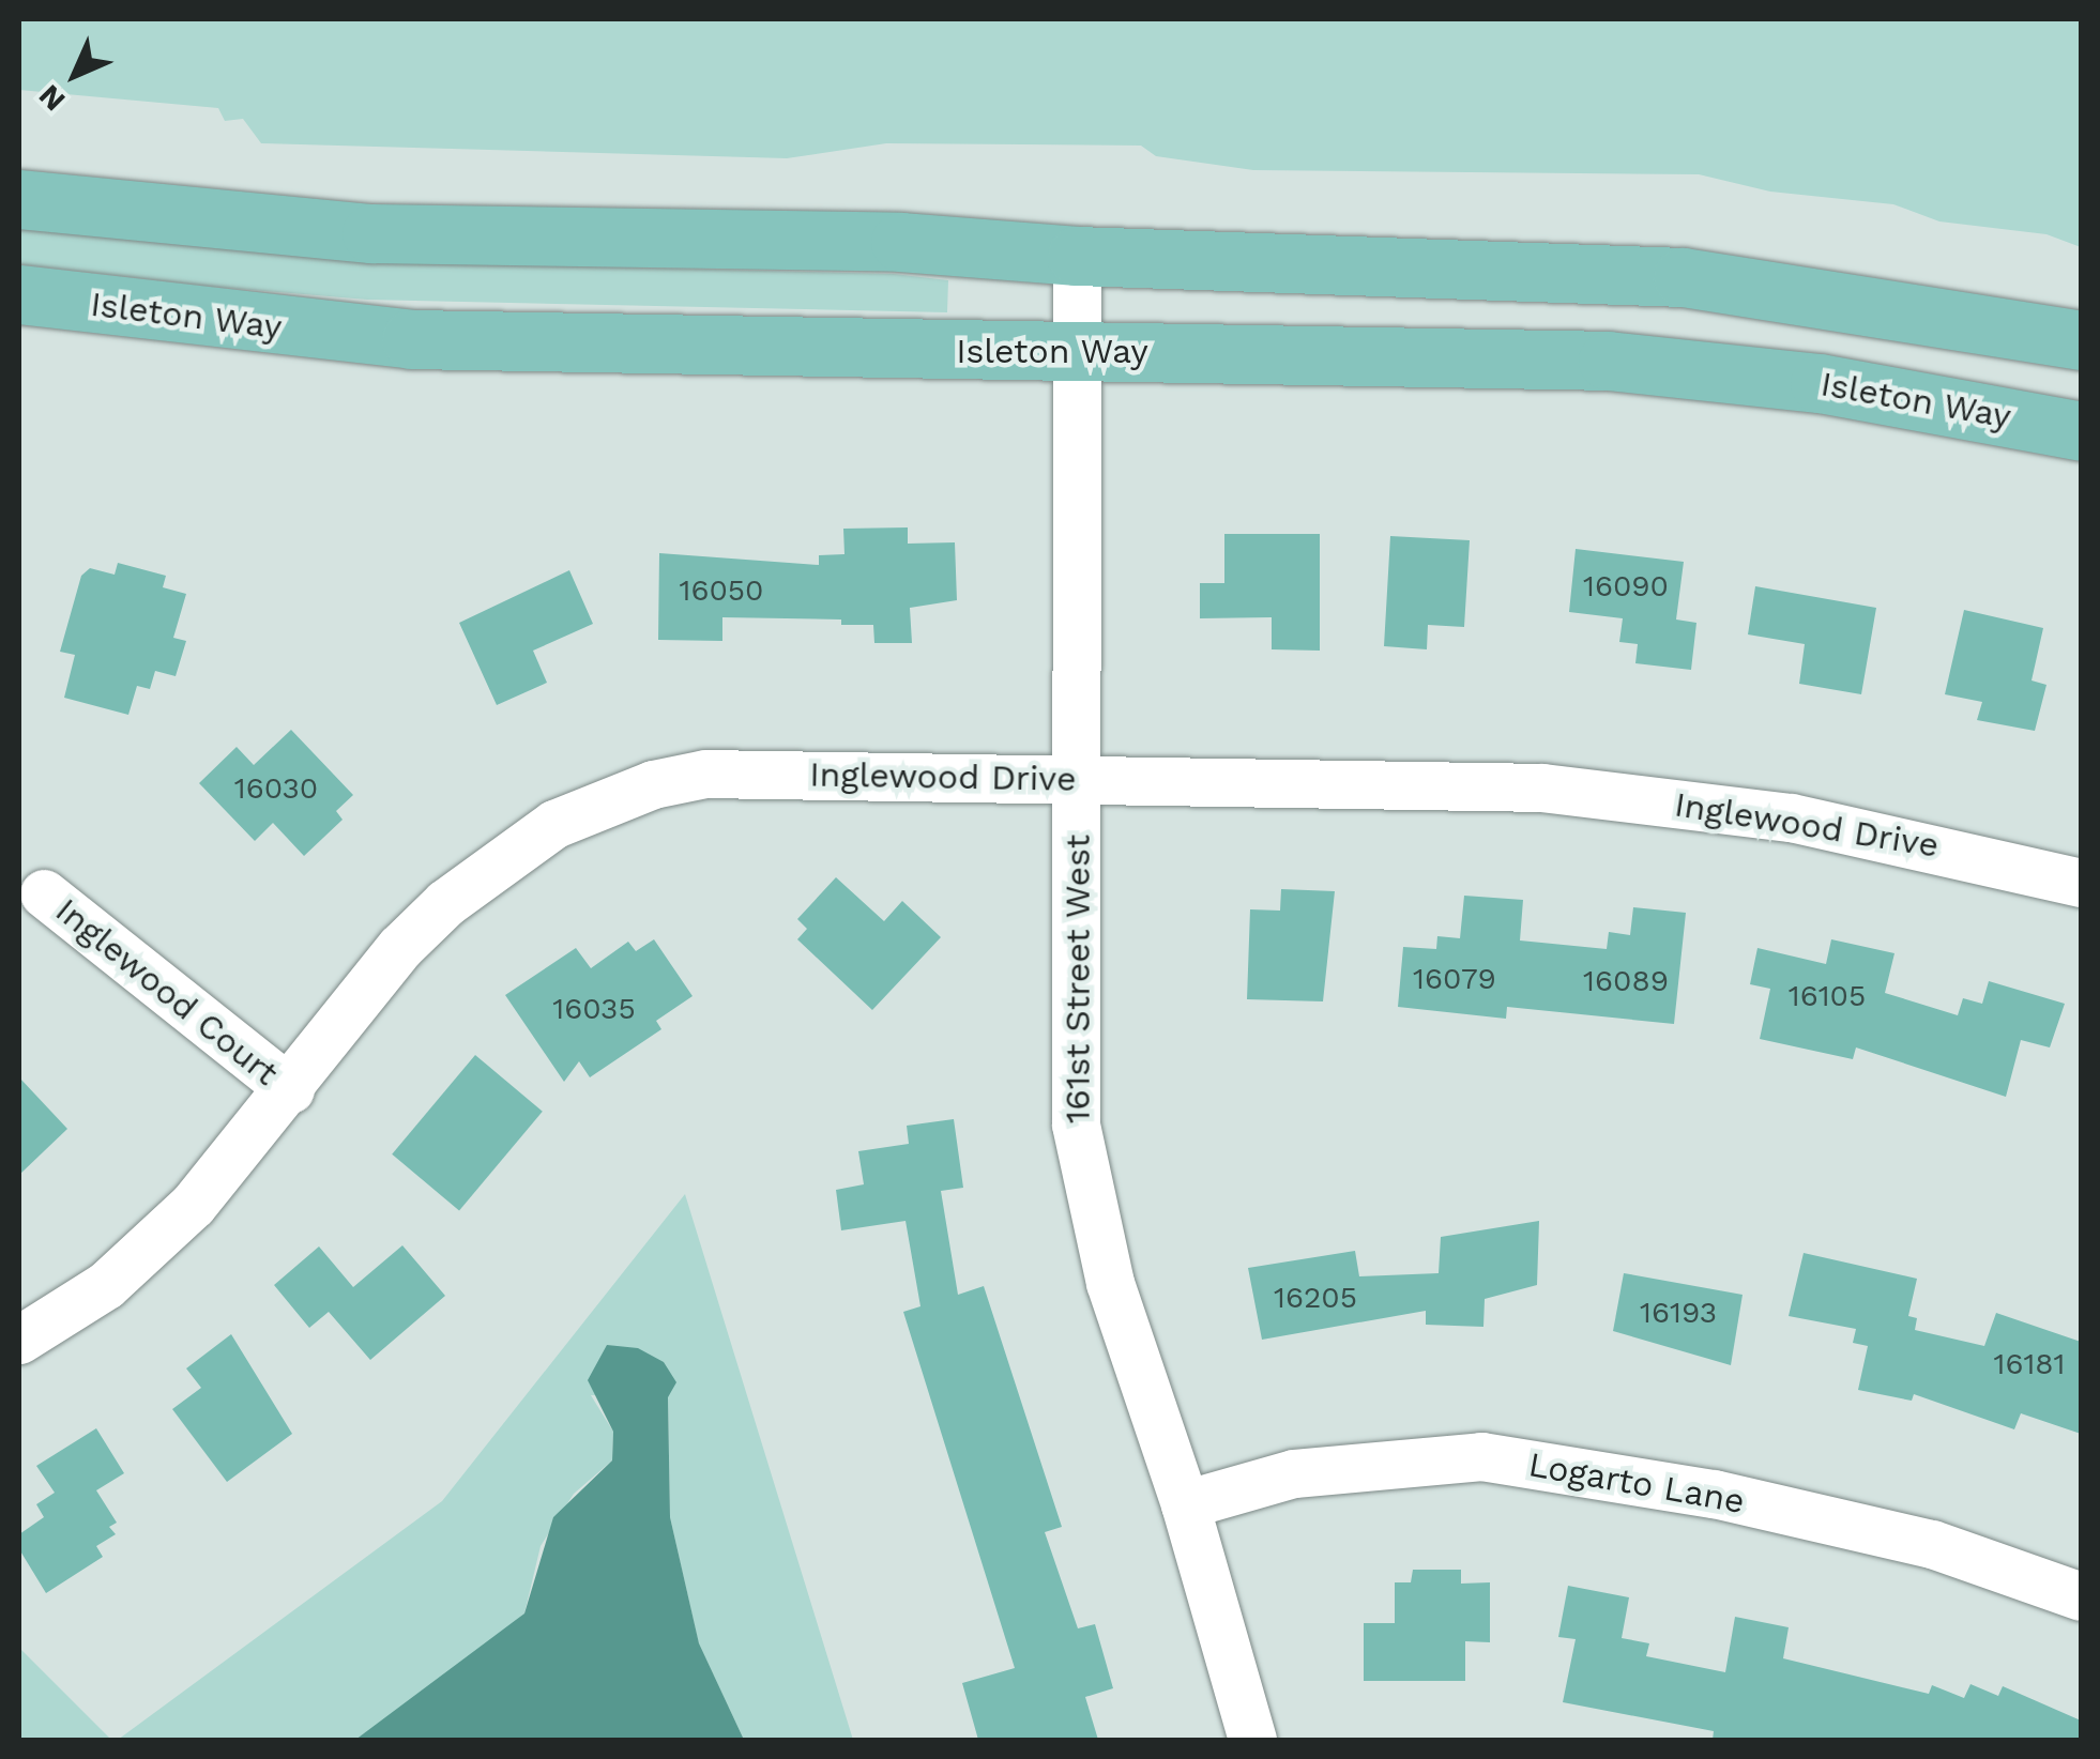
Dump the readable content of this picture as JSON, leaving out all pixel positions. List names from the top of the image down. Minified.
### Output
{"streets":{"main road":["Isleton Way"],"street":["Inglewood Drive","161st Street West","Inglewood Court","Logarto Lane"]},"crossings":[["Isleton Way","161st Street West"],["Inglewood Drive","161st Street West"],["Inglewood Drive","Inglewood Court"],["161st Street West","Logarto Lane"]],"house_numbers":["16090","16050","16030","16079","16089","16105","16035","16205","16193","16181"],"north":"bottom left"}
